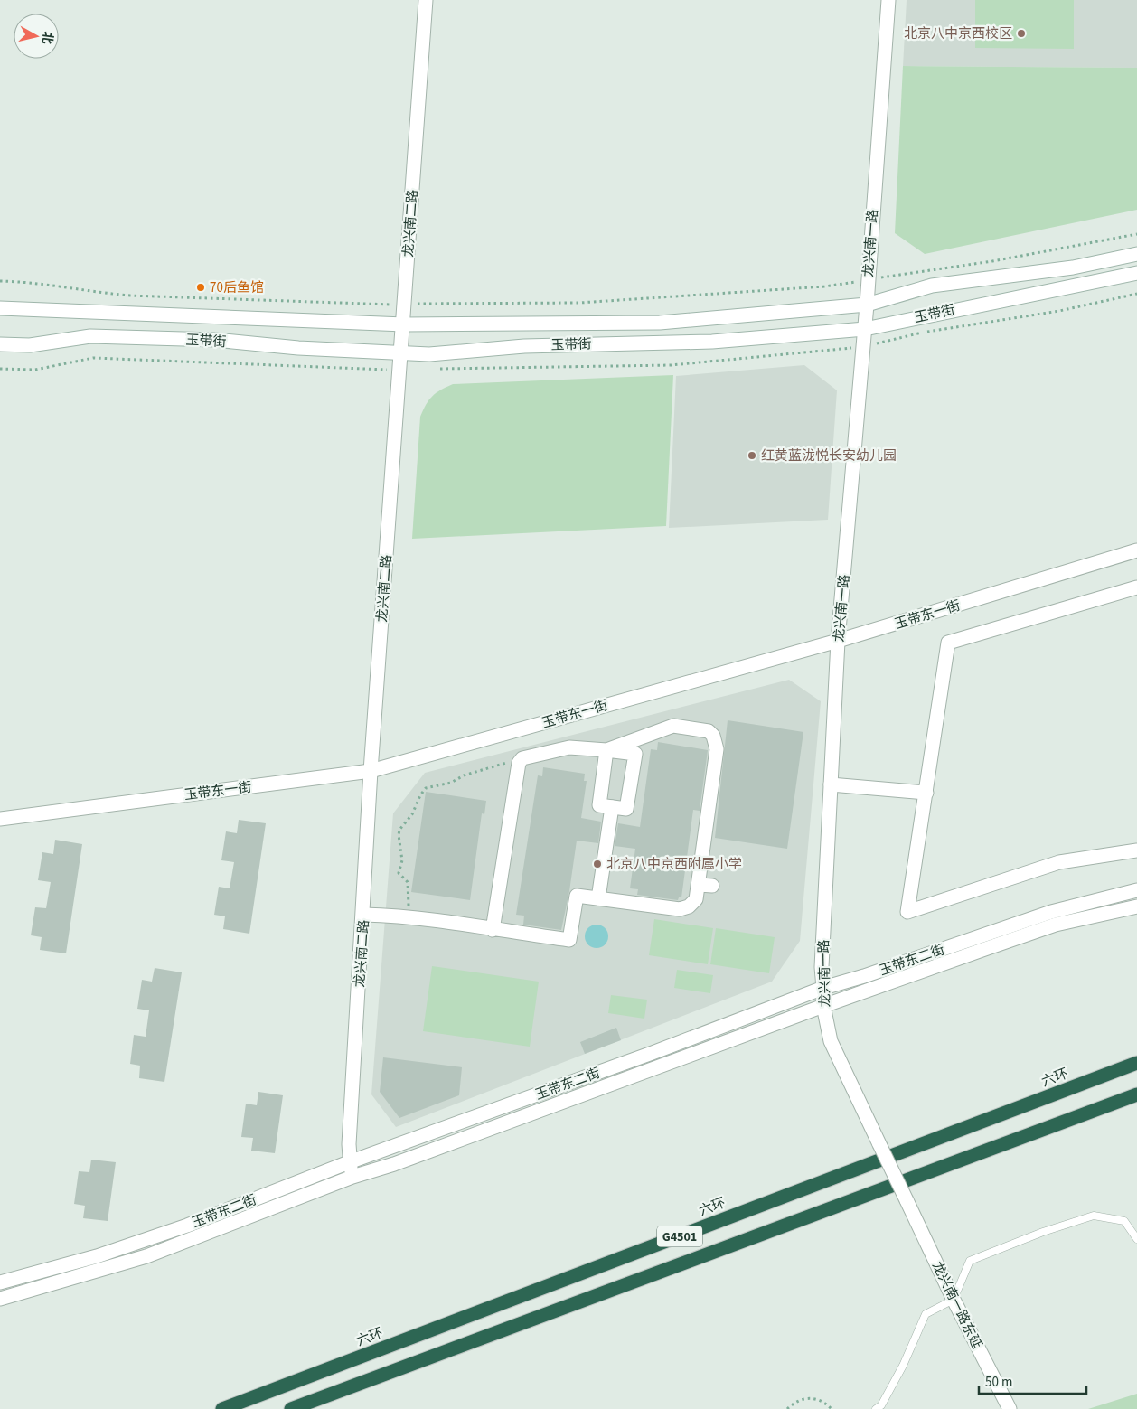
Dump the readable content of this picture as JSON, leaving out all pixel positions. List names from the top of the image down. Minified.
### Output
{"streets":{"highway":["六环","G4501"],"street":["龙兴南二路","龙兴南一路","玉带街","玉带东一街","玉带东二街","龙兴南一路东延"]},"crossings":[["龙兴南二路","玉带街"],["龙兴南二路","玉带东一街"],["龙兴南二路","玉带东二街"],["龙兴南一路","玉带街"],["龙兴南一路","玉带东一街"],["龙兴南一路","玉带东二街"],["龙兴南一路","龙兴南一路东延"]],"places":["北京八中京西校区","70后鱼馆","红黄蓝泷悦长安幼儿园","北京八中京西附属小学"],"scale_bar":"50 m","north":"right"}
